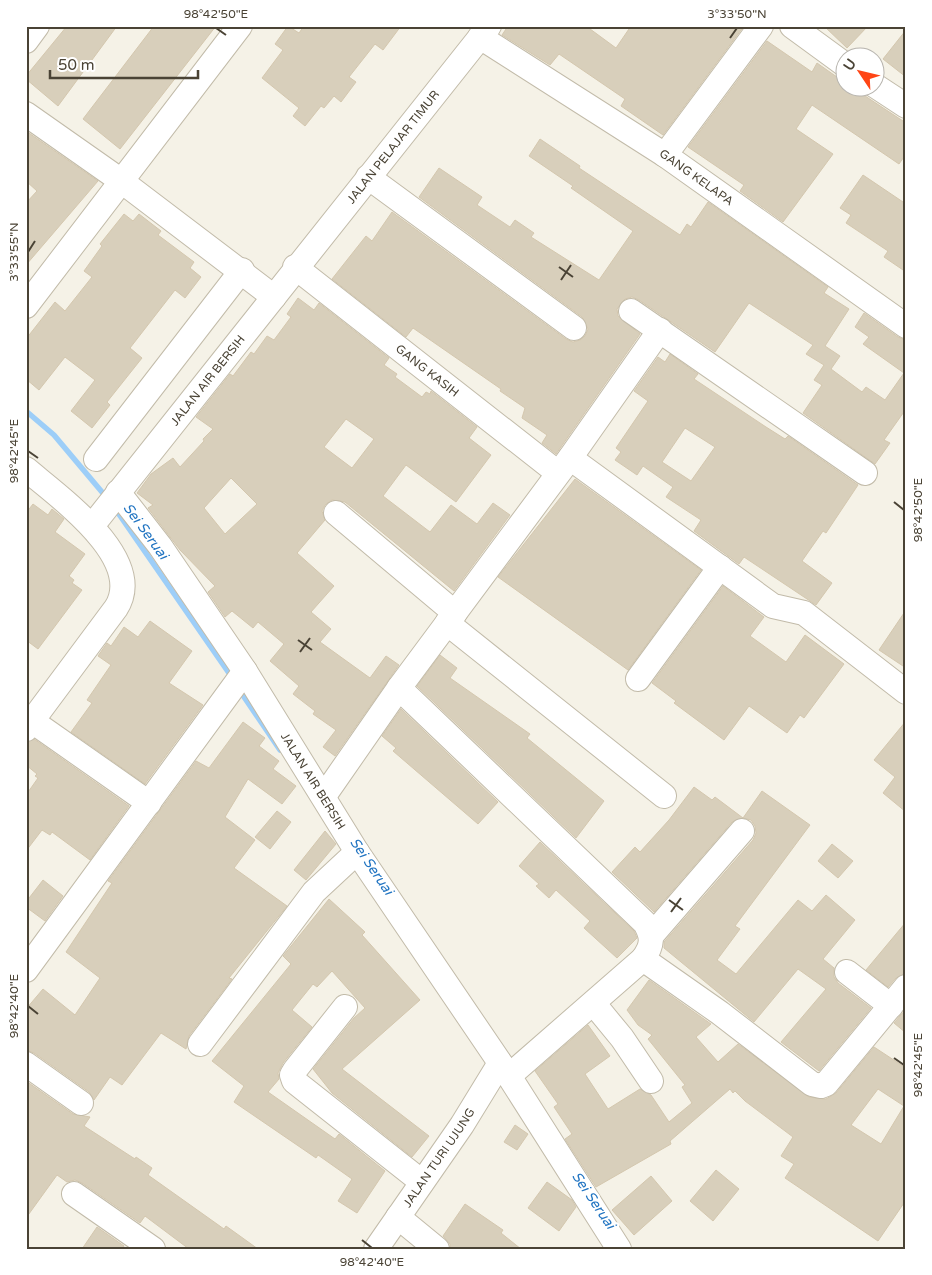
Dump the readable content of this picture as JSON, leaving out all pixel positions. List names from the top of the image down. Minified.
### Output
{"streets":{"street":["JALAN PELAJAR TIMUR","GANG KELAPA","GANG KASIH","JALAN AIR BERSIH","JALAN TURI UJUNG"]},"crossings":[["JALAN PELAJAR TIMUR","GANG KELAPA"],["JALAN PELAJAR TIMUR","GANG KASIH"],["JALAN PELAJAR TIMUR","JALAN AIR BERSIH"],["GANG KASIH","JALAN AIR BERSIH"],["JALAN AIR BERSIH","JALAN TURI UJUNG"]],"water":["Sei Seruai"],"scale_bar":"50 m","north":"top left","coordinates":["98°42'50\"E","3°33'50\"N","3°33'55\"N","98°42'45\"E","98°42'40\"E"]}
